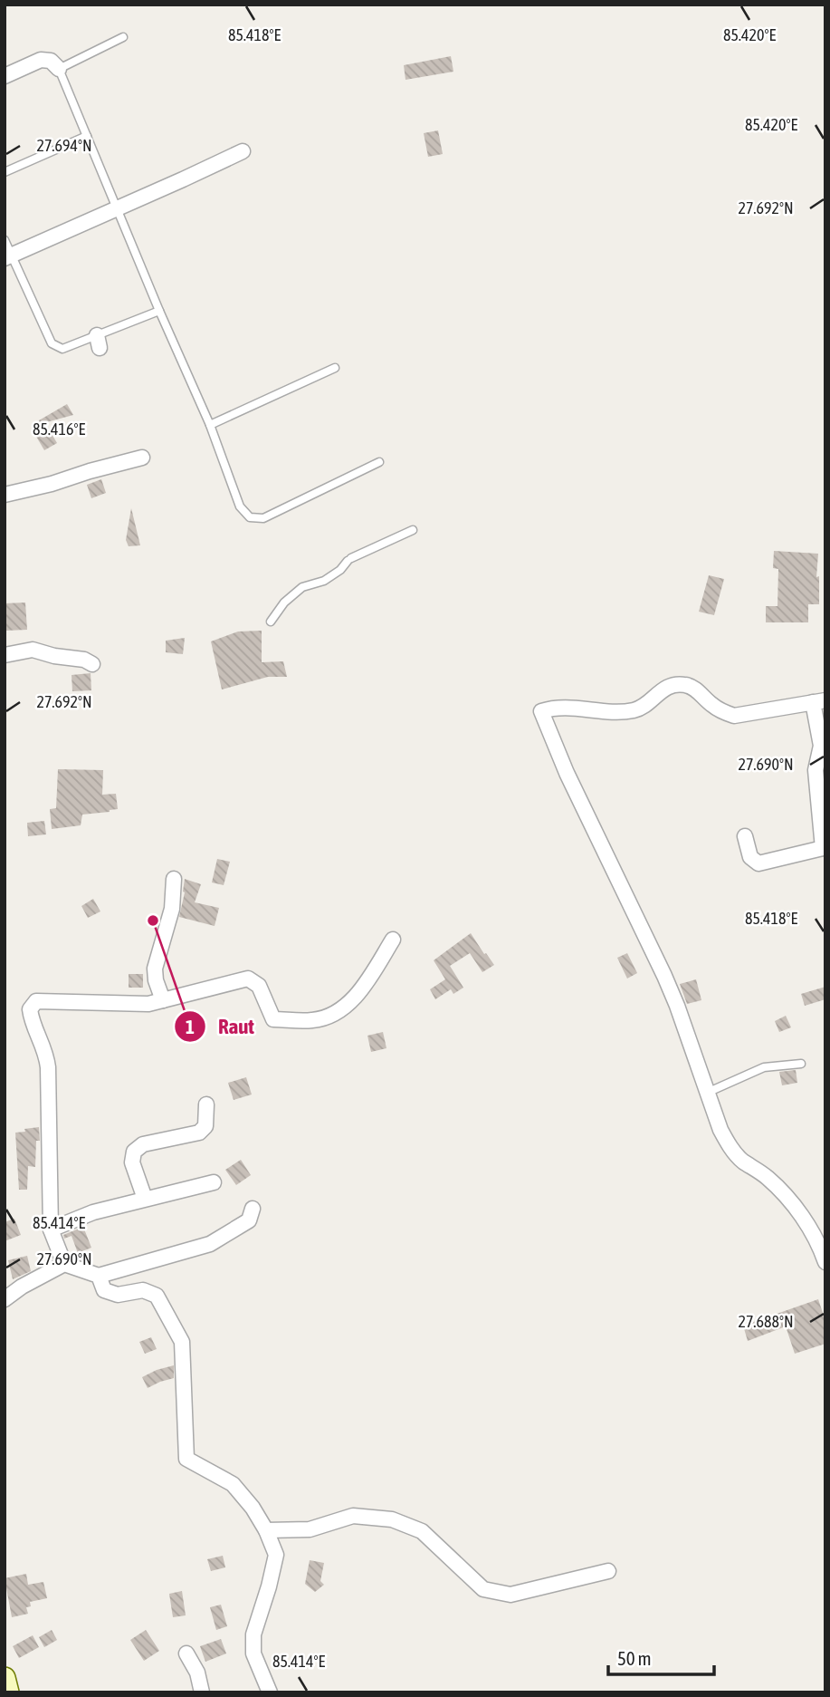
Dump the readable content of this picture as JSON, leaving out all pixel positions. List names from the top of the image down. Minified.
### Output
{"places":["Raut"],"scale_bar":"50 m","coordinates":["85.418°E","85.420°E","27.694°N","27.692°N","85.416°E","27.690°N","85.414°E","27.688°N"]}
